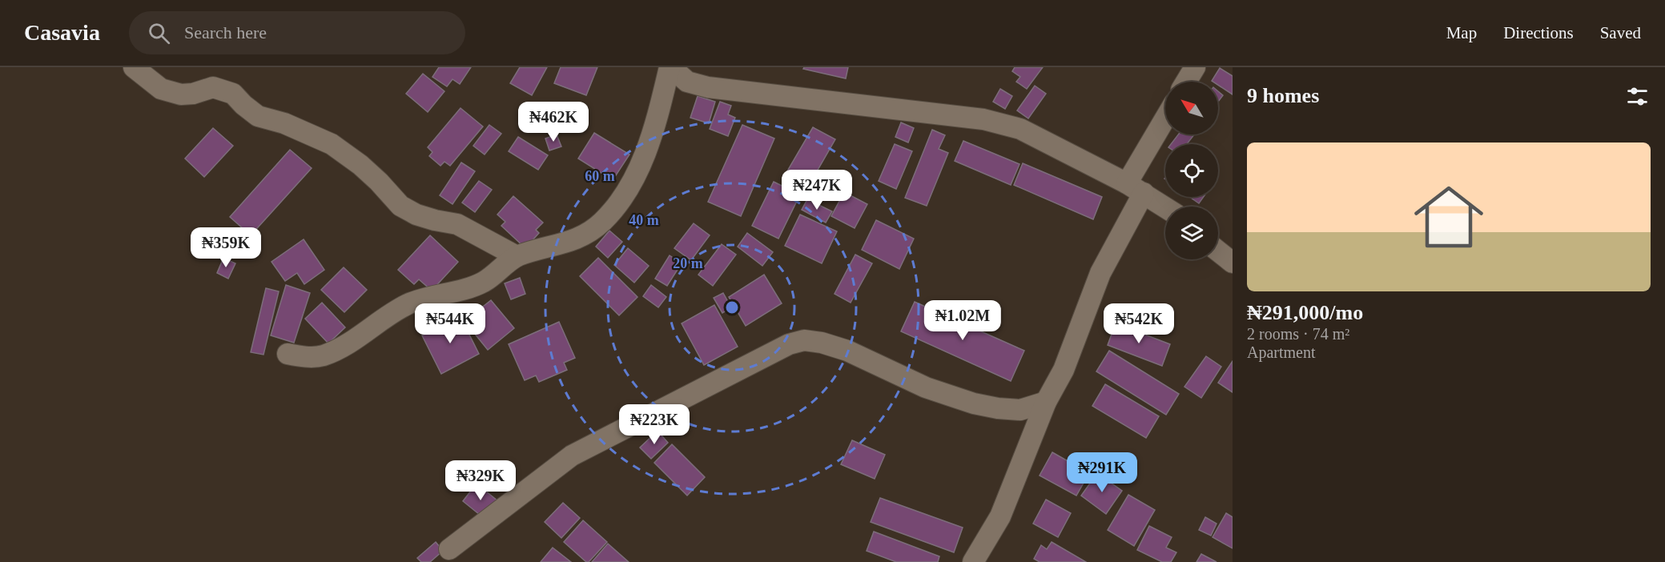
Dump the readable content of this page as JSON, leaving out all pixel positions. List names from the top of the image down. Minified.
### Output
{"north":"top left","page":{"header":"Casavia","search":"Search here","nav":["Map","Directions","Saved"],"heading":"9 homes","price":["₦462K","₦247K","₦359K","₦1.02M","₦544K","₦542K","₦223K","₦291K","₦329K"],"list":[{"name":"₦291,000/mo","note":"2 rooms · 74 m² · Apartment"}]},"rings":["60 m","40 m","20 m"]}
